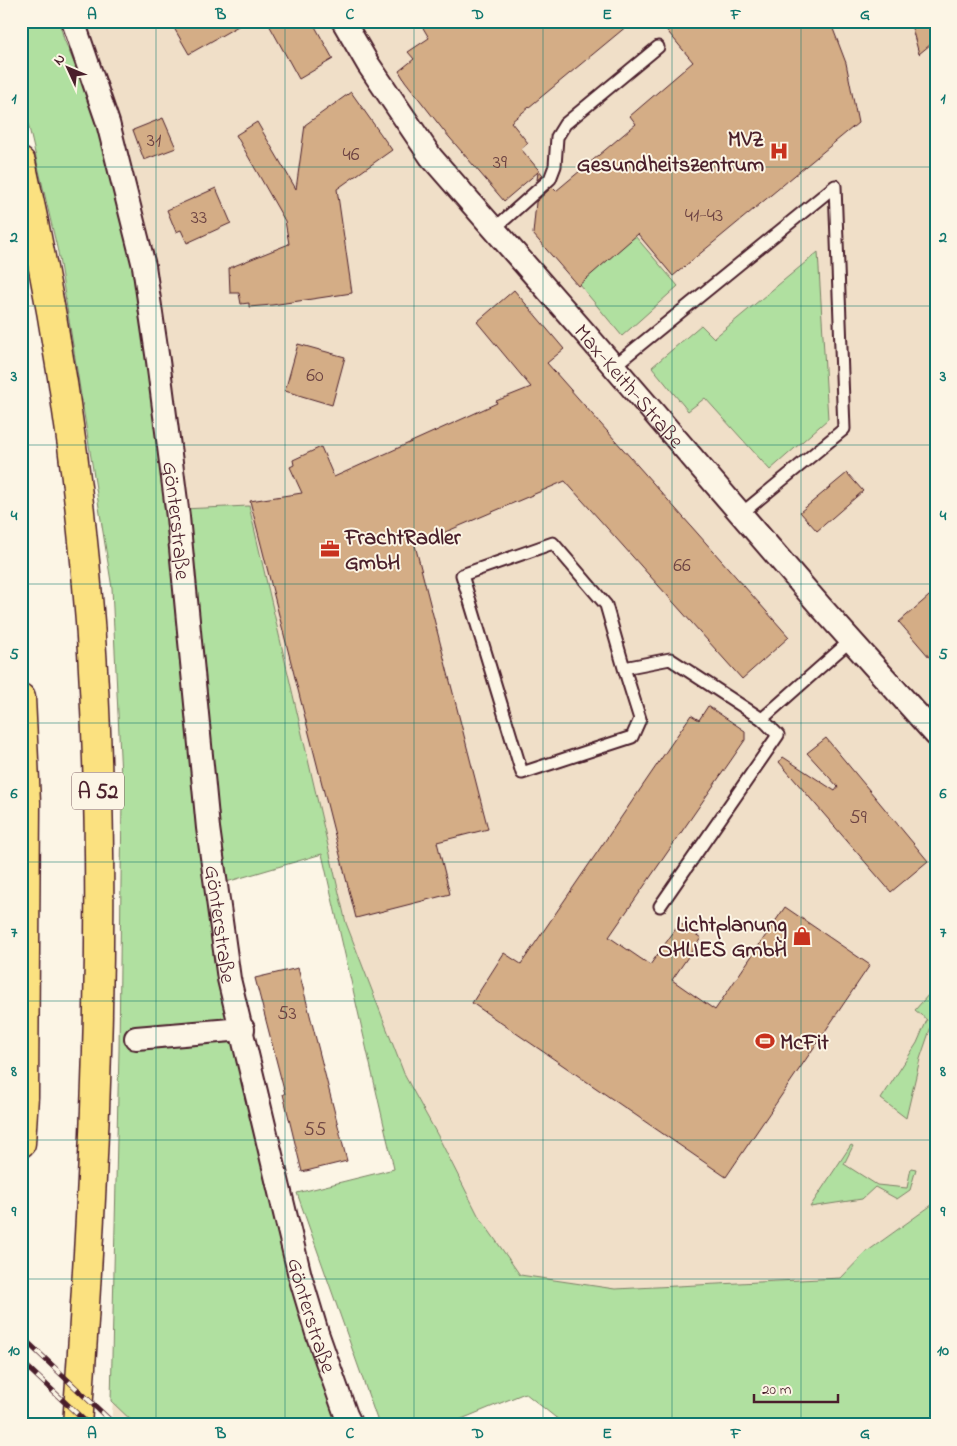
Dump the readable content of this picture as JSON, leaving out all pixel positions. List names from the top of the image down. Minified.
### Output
{"streets":{"highway":["A 52"],"street":["Max-Keith-Straße","Gönterstraße"]},"places":{"hospital":["MVZ Gesundheitszentrum"],"office":["FrachtRadler GmbH"],"shop":["Lichtplanung OHLIES GmbH"],"sports":["McFit"]},"house_numbers":["31","46","39","41-43","33","60","66","59","53","55"],"scale_bar":"20 m","north":"top left","grid":{"columns":["A","B","C","D","E","F","G"],"rows":["1","2","3","4","5","6","7","8","9","10"]}}
